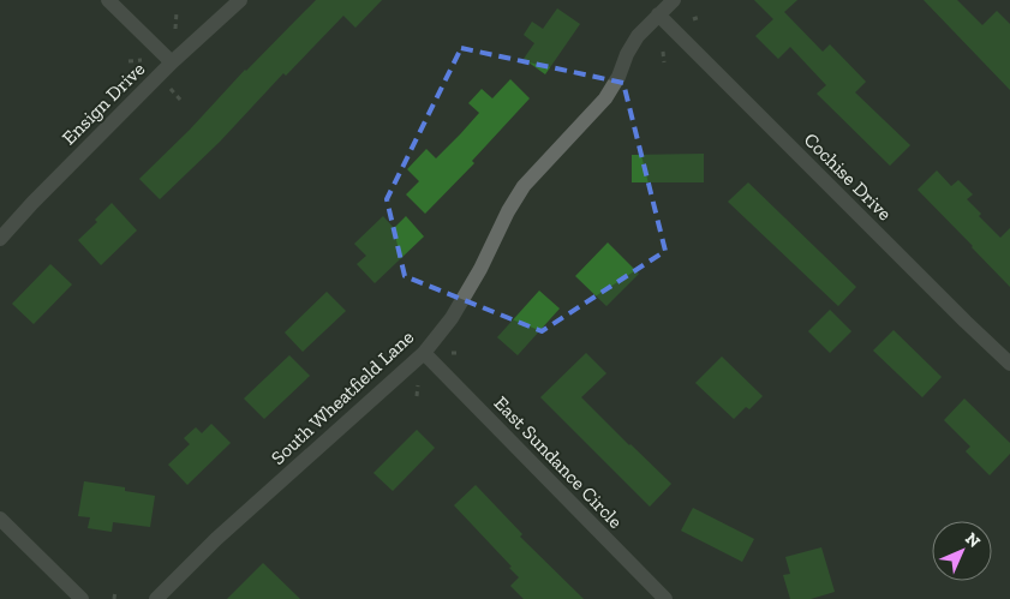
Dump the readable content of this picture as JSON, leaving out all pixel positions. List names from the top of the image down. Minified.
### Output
{"streets":{"street":["Ensign Drive","Cochise Drive","South Wheatfield Lane","East Sundance Circle"]},"crossings":[["Cochise Drive","South Wheatfield Lane"],["South Wheatfield Lane","East Sundance Circle"]],"north":"top right"}
